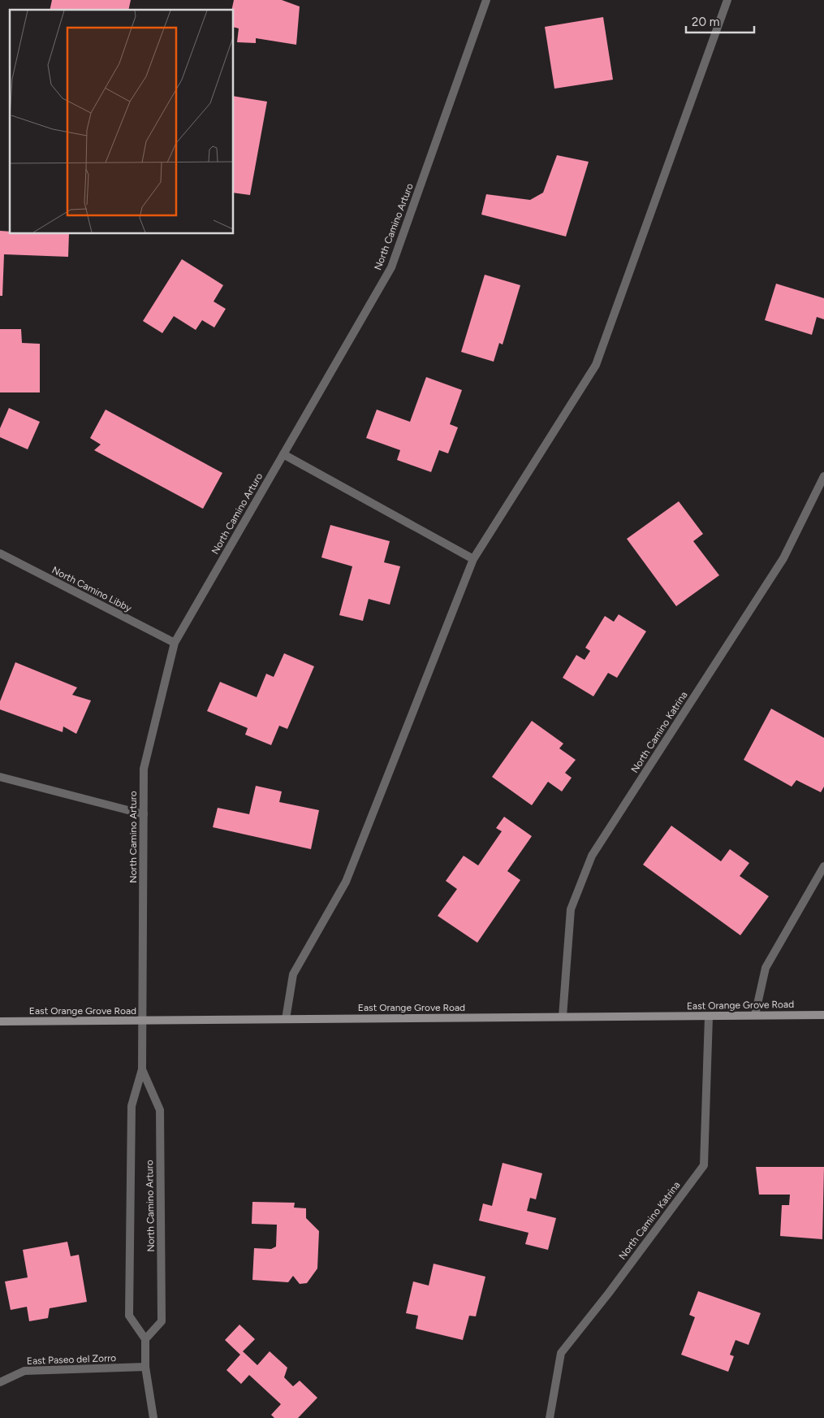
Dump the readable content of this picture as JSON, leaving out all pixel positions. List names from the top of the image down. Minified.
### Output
{"streets":{"main road":["East Orange Grove Road"],"street":["North Camino Arturo","North Camino Libby","North Camino Katrina","East Paseo del Zorro"]},"crossings":[["North Camino Arturo","North Camino Libby"],["North Camino Arturo","East Orange Grove Road"],["North Camino Katrina","East Orange Grove Road"]],"scale_bar":"20 m"}
